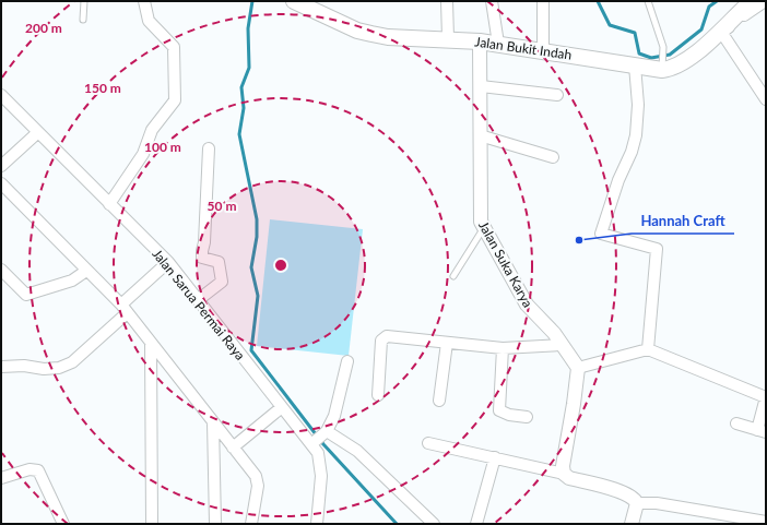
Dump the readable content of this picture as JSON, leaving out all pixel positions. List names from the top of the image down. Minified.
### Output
{"streets":{"main road":["Jalan Bukit Indah"],"street":["Jalan Suka Karya","Jalan Sarua Permai Raya"]},"crossings":[["Jalan Bukit Indah","Jalan Suka Karya"]],"places":["Hannah Craft"],"rings":["200 m","150 m","100 m","50 m"]}
